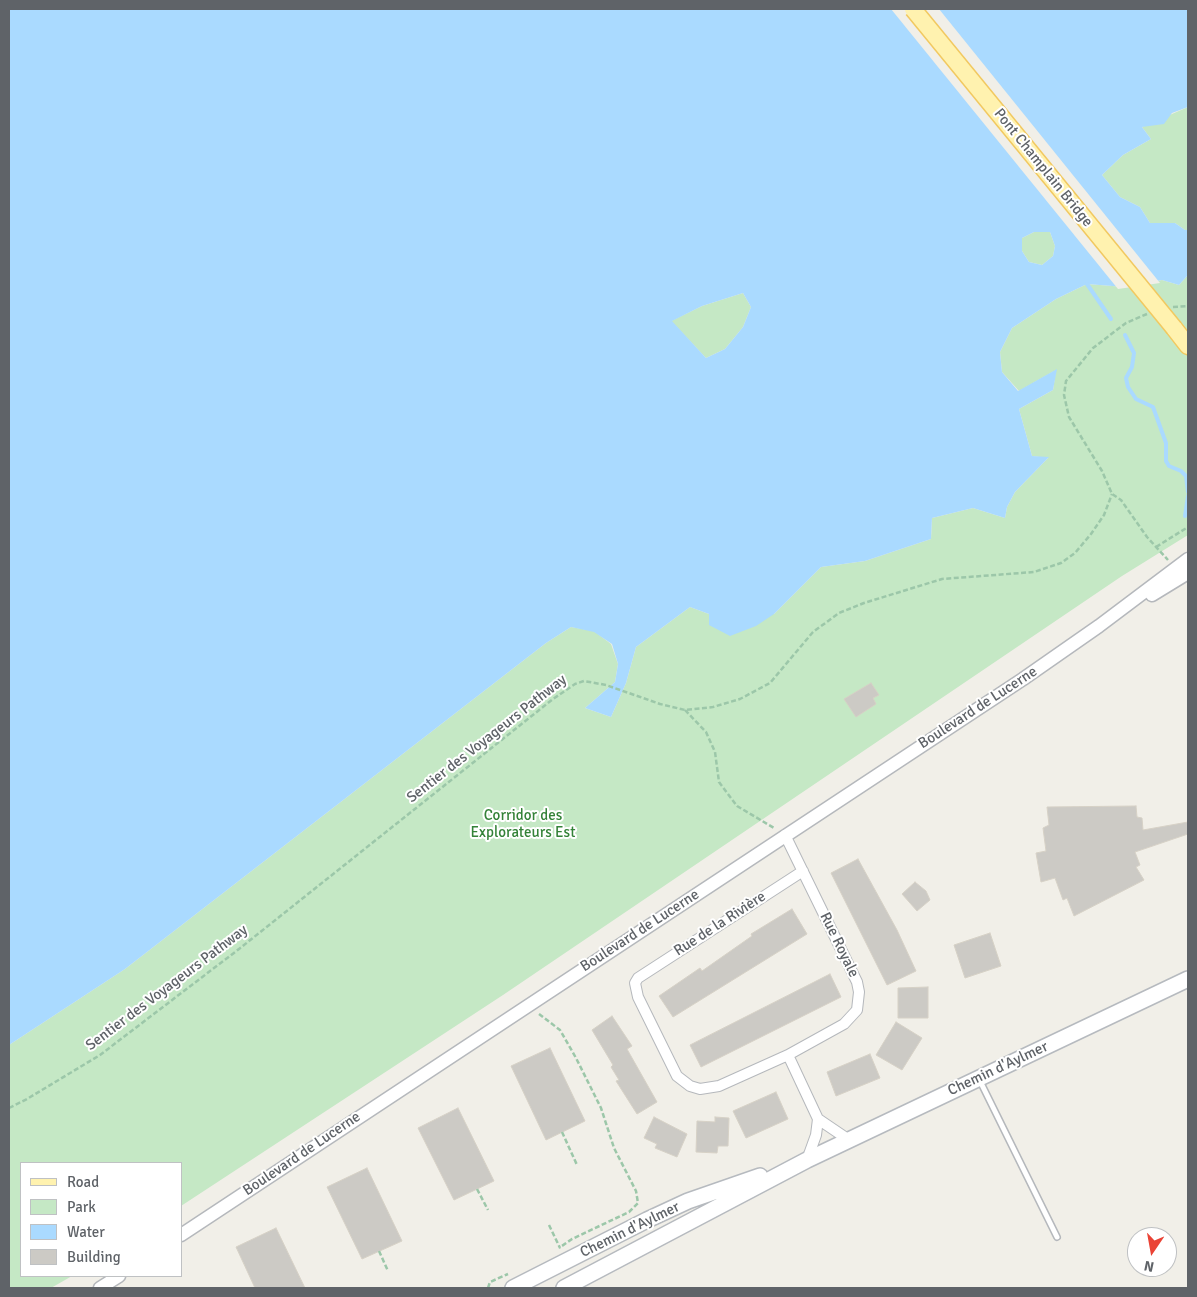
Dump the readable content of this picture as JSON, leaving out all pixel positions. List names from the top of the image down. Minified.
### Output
{"streets":{"main road":["Pont Champlain Bridge","Chemin d'Aylmer"],"street":["Boulevard de Lucerne","Rue de la Rivière","Rue Royale"],"path":["Sentier des Voyageurs Pathway"]},"crossings":[["Boulevard de Lucerne","Rue Royale"],["Rue de la Rivière","Rue Royale"]],"parks":["Corridor des Explorateurs Est"],"legend":["Road","Park","Water","Building"],"north":"bottom"}
